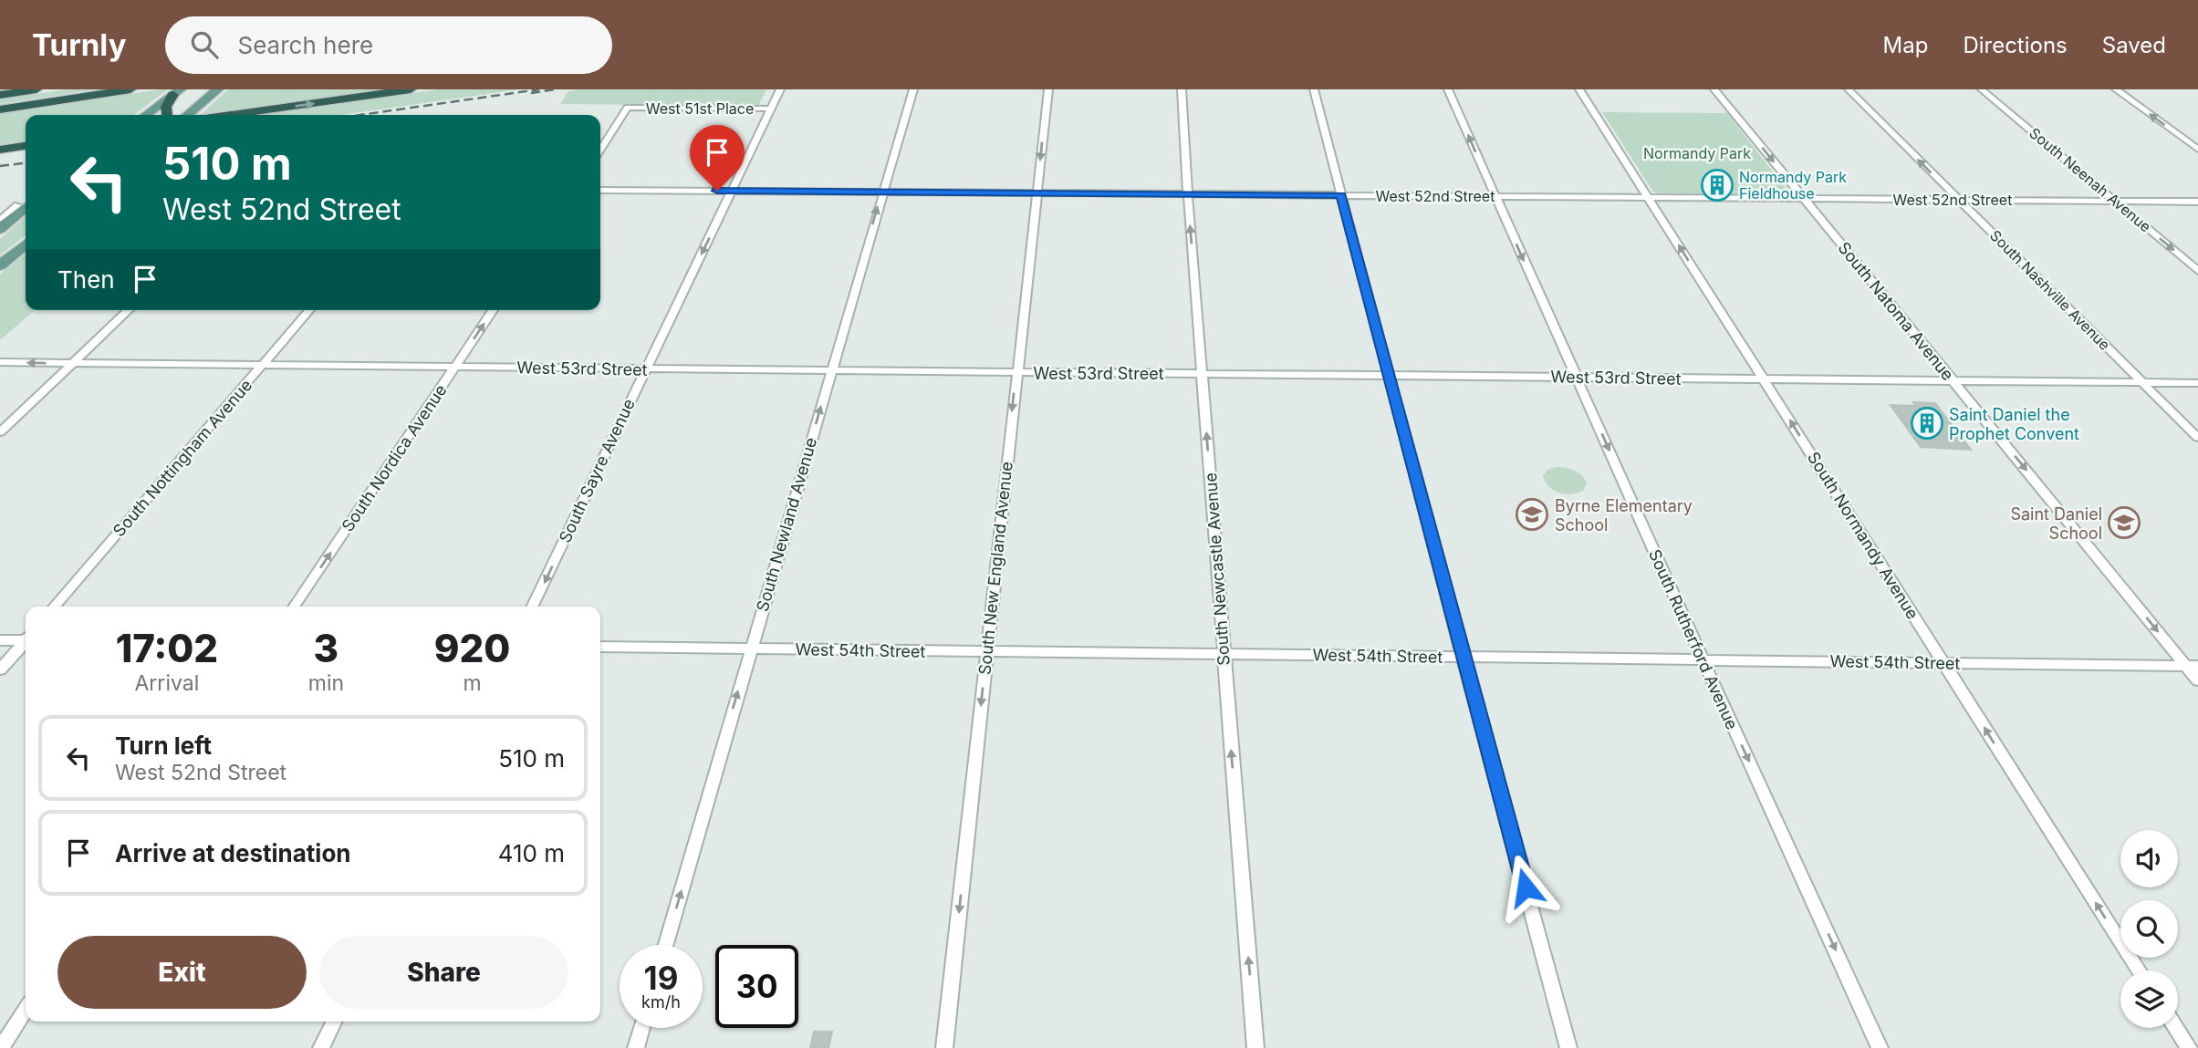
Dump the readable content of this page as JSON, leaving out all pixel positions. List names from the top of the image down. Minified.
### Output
{"streets":{"street":["West 51st Place","South Neenah Avenue","West 52nd Street","South Nashville Avenue","South Natoma Avenue","West 53rd Street","South Nottingham Avenue","South Nordica Avenue","South Sayre Avenue","South Newland Avenue","South Normandy Avenue","South New England Avenue","South Newcastle Avenue","South Rutherford Avenue","West 54th Street"]},"crossings":[["West 51st Place","South Sayre Avenue"],["South Neenah Avenue","West 52nd Street"],["West 52nd Street","South Nashville Avenue"],["West 52nd Street","South Natoma Avenue"],["West 52nd Street","South Sayre Avenue"],["West 52nd Street","South Newland Avenue"],["West 52nd Street","South Normandy Avenue"],["West 52nd Street","South New England Avenue"],["West 52nd Street","South Newcastle Avenue"],["West 52nd Street","South Rutherford Avenue"],["South Nashville Avenue","West 53rd Street"],["South Natoma Avenue","West 53rd Street"],["South Natoma Avenue","West 54th Street"],["West 53rd Street","South Nottingham Avenue"],["West 53rd Street","South Nordica Avenue"],["West 53rd Street","South Sayre Avenue"],["West 53rd Street","South Newland Avenue"],["West 53rd Street","South Normandy Avenue"],["West 53rd Street","South New England Avenue"],["West 53rd Street","South Newcastle Avenue"],["West 53rd Street","South Rutherford Avenue"],["South Newland Avenue","West 54th Street"],["South Normandy Avenue","West 54th Street"],["South New England Avenue","West 54th Street"],["South Newcastle Avenue","West 54th Street"],["South Rutherford Avenue","West 54th Street"]],"one_way":["South Neenah Avenue","South Natoma Avenue","South Nordica Avenue","South Sayre Avenue","South Newland Avenue","South Normandy Avenue","South New England Avenue","South Newcastle Avenue"],"parks":["Normandy Park"],"places":{"building":["Normandy Park Fieldhouse","Saint Daniel the Prophet Convent"],"school or university":["Byrne Elementary School","Saint Daniel School"]},"page":{"header":"Turnly","search":"Search here","nav":["Map","Directions","Saved"],"turn":["510 m","West 52nd Street"],"then":"Then","eta":["17:02","Arrival","3","min","920","m"],"list":[{"name":"Turn left","note":"West 52nd Street","value":"510 m"},{"name":"Arrive at destination","value":"410 m"}],"buttons":["Exit","Share"],"speed":"19 km/h","limit":"30"}}
